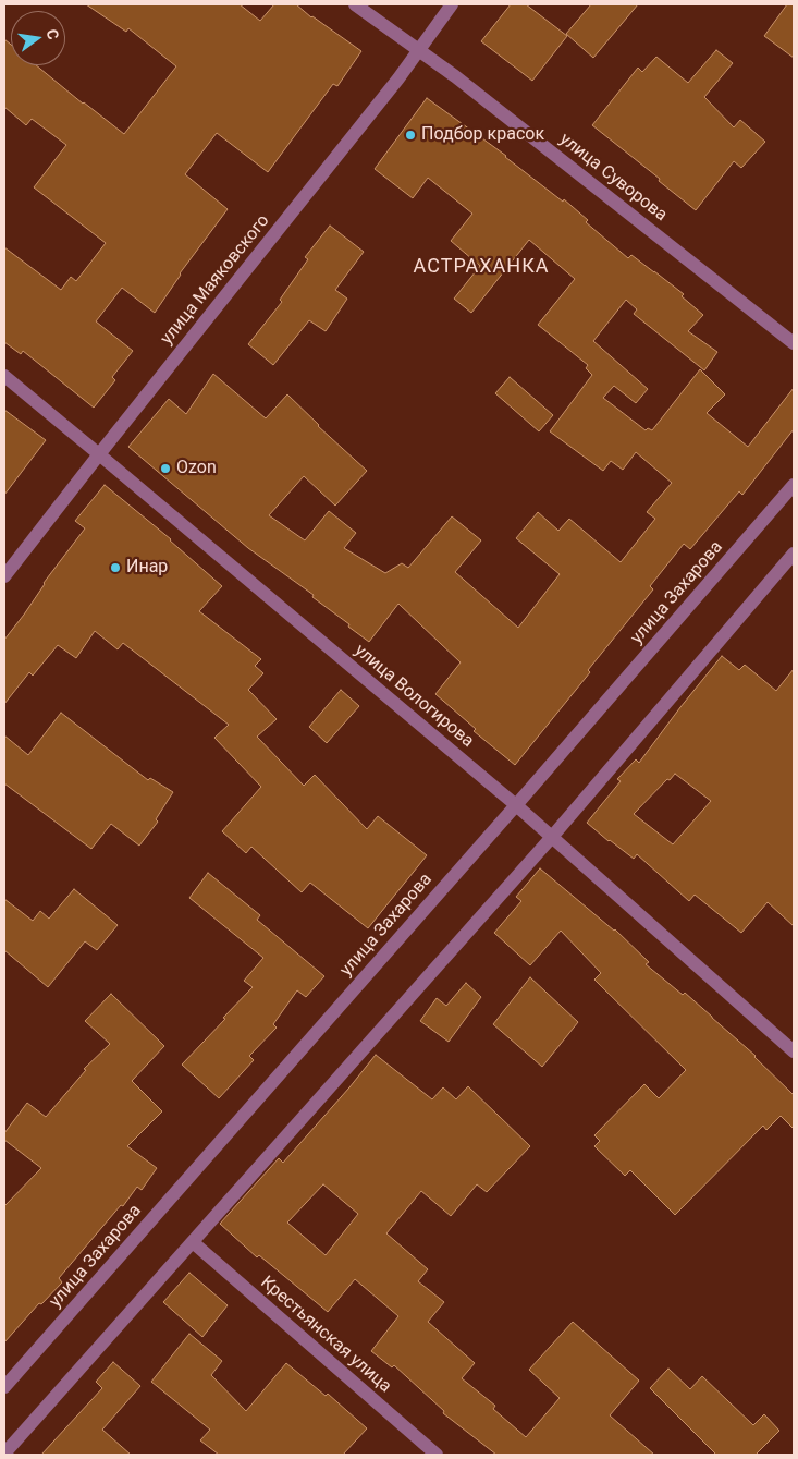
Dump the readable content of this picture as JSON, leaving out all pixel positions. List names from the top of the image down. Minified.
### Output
{"streets":{"street":["улица Суворова","улица Маяковского","улица Захарова","улица Вологирова","Крестьянская улица"]},"crossings":[["улица Суворова","улица Маяковского"],["улица Маяковского","улица Вологирова"],["улица Захарова","улица Вологирова"]],"districts":["АСТРАХАНКА"],"places":["Подбор красок","Ozon","Инар"],"north":"right"}
